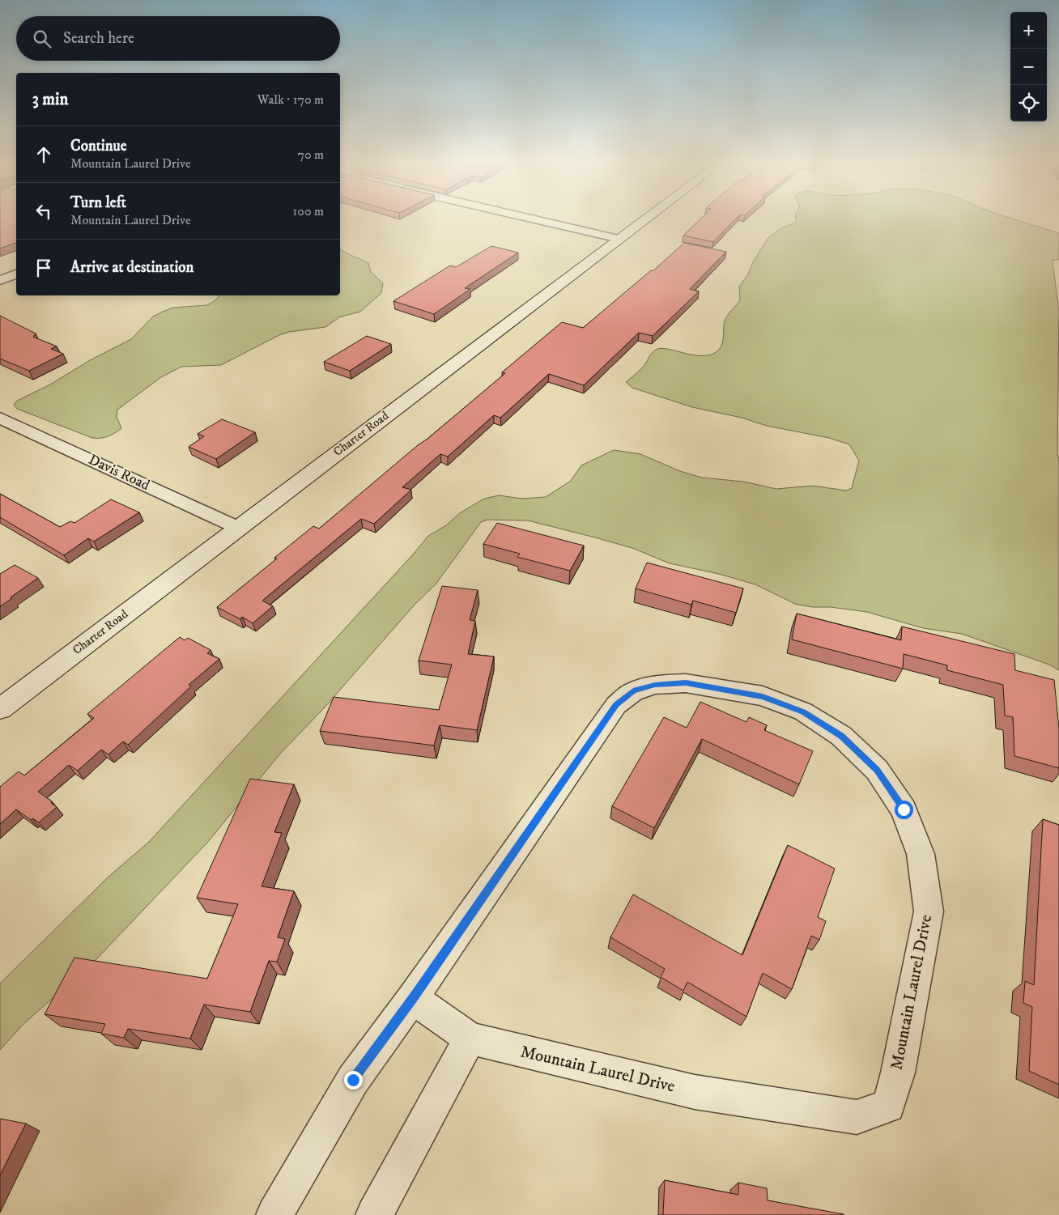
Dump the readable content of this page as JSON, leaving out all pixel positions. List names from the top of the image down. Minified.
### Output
{"streets":{"street":["Charter Road","Davis Road","Mountain Laurel Drive"]},"crossings":[["Charter Road","Davis Road"]],"page":{"map_buttons":["+","−"],"search":"Search here","heading":["3 min","Walk · 170 m"],"list":[["Continue","Mountain Laurel Drive","70 m"],["Turn left","Mountain Laurel Drive","100 m"],"Arrive at destination"]}}
